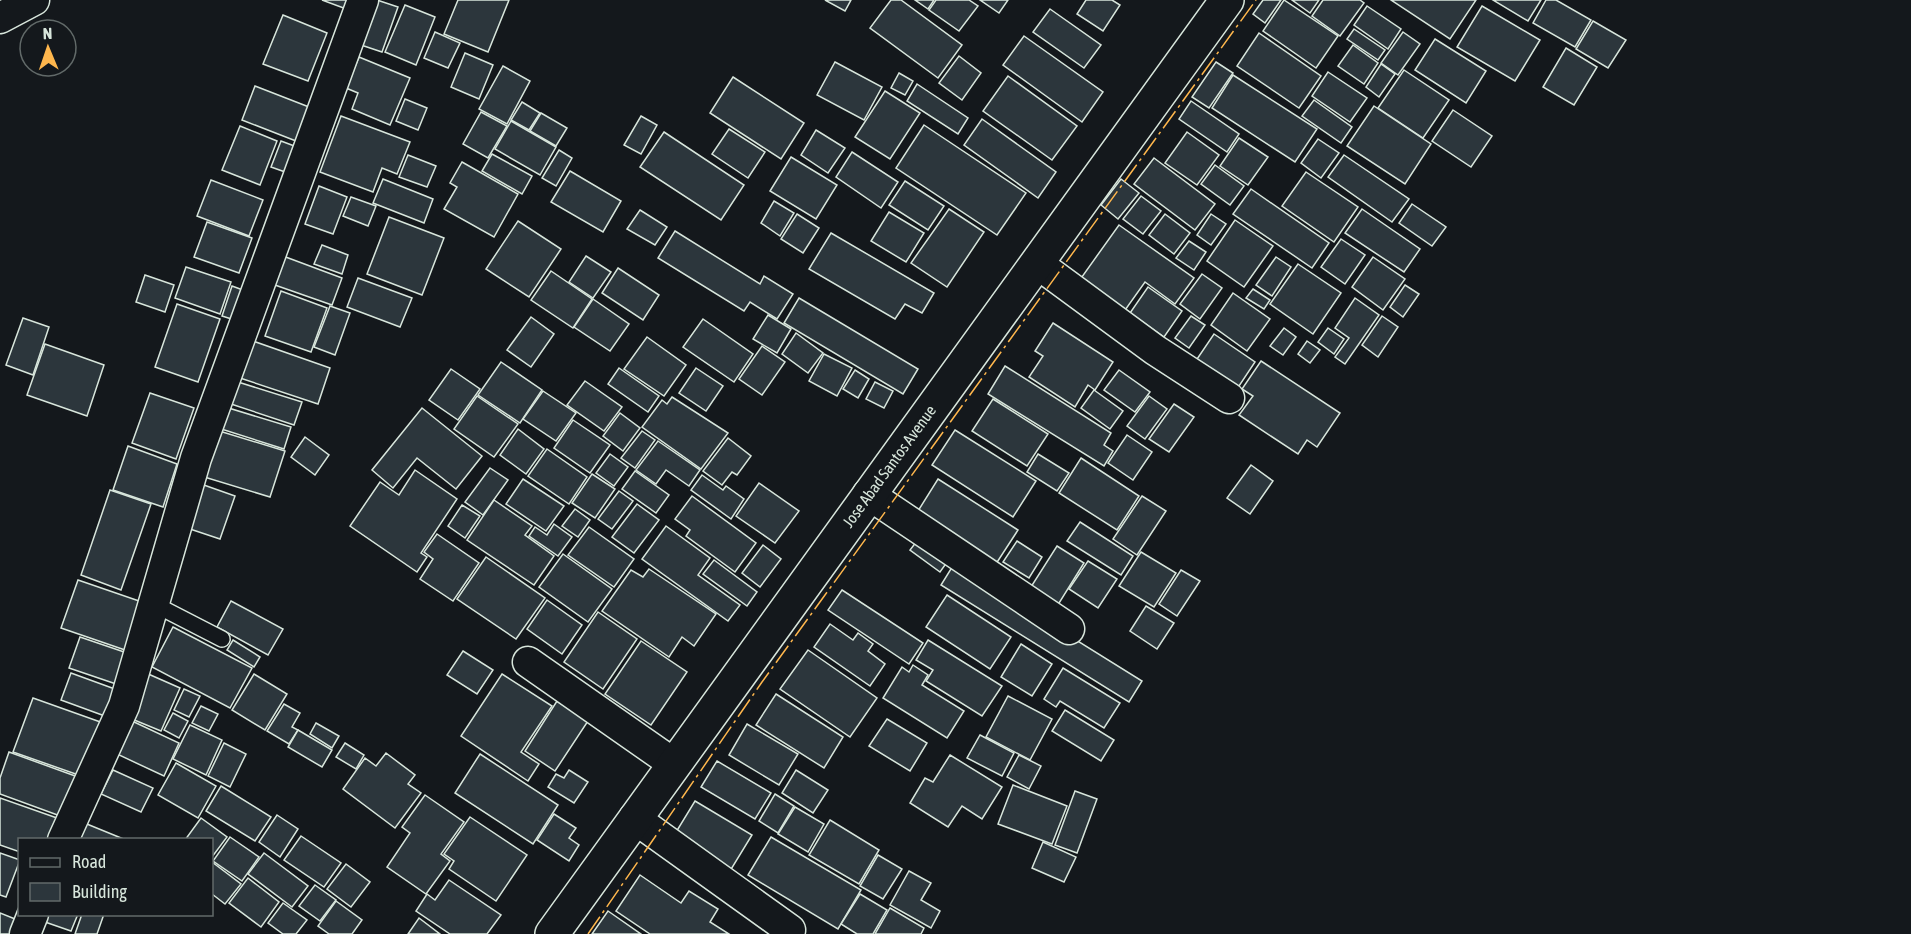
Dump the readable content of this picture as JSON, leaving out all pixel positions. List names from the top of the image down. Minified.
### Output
{"streets":{"highway":["Jose Abad Santos Avenue"]},"legend":["Road","Building"],"north":"top"}
